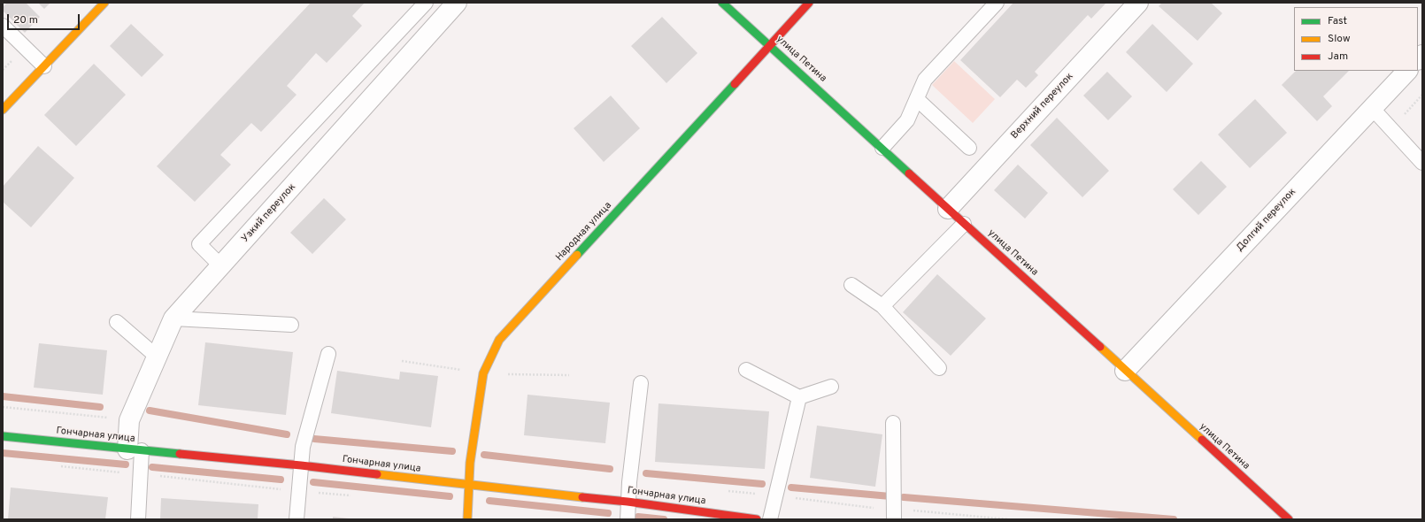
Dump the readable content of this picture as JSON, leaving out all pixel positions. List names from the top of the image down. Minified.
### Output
{"streets":{"street":["улица Петина","Верхний переулок","Узкий переулок","Долгий переулок","Народная улица","Гончарная улица"]},"crossings":[["улица Петина","Верхний переулок"],["улица Петина","Долгий переулок"],["улица Петина","Народная улица"],["Узкий переулок","Гончарная улица"],["Народная улица","Гончарная улица"]],"legend":["Fast","Slow","Jam"],"scale_bar":"20 m"}
